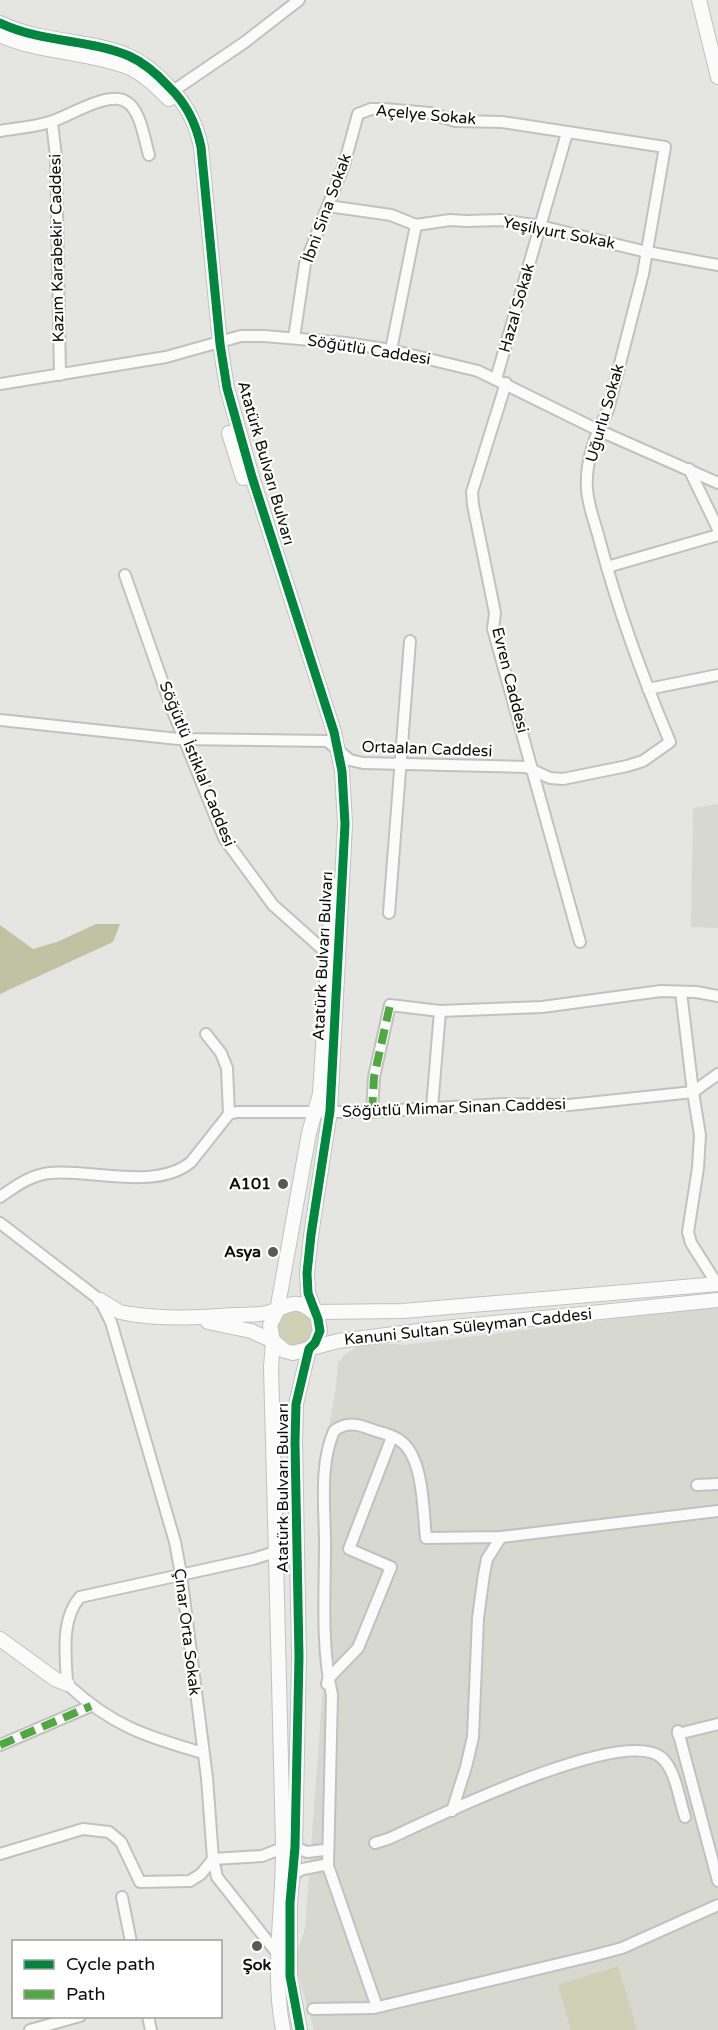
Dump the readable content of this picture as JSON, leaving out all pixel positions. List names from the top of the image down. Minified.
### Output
{"streets":{"street":["Açelye Sokak","İbni Sina Sokak","Yeşilyurt Sokak","Kazım Karabekir Caddesi","Hazal Sokak","Söğütlü Caddesi","Uğurlu Sokak","Atatürk Bulvarı Bulvarı","Evren Caddesi","Ortaalan Caddesi","Söğütlü İstiklal Caddesi","Söğütlü Mimar Sinan Caddesi","Kanuni Sultan Süleyman Caddesi","Çınar Orta Sokak"]},"crossings":[["Açelye Sokak","İbni Sina Sokak"],["Açelye Sokak","Hazal Sokak"],["Açelye Sokak","Uğurlu Sokak"],["İbni Sina Sokak","Yeşilyurt Sokak"],["İbni Sina Sokak","Söğütlü Caddesi"],["Yeşilyurt Sokak","Hazal Sokak"],["Yeşilyurt Sokak","Uğurlu Sokak"],["Kazım Karabekir Caddesi","Söğütlü Caddesi"],["Hazal Sokak","Söğütlü Caddesi"],["Hazal Sokak","Evren Caddesi"],["Söğütlü Caddesi","Uğurlu Sokak"],["Söğütlü Caddesi","Atatürk Bulvarı Bulvarı"],["Söğütlü Caddesi","Evren Caddesi"],["Uğurlu Sokak","Ortaalan Caddesi"],["Atatürk Bulvarı Bulvarı","Ortaalan Caddesi"],["Atatürk Bulvarı Bulvarı","Söğütlü İstiklal Caddesi"],["Atatürk Bulvarı Bulvarı","Söğütlü Mimar Sinan Caddesi"],["Atatürk Bulvarı Bulvarı","Kanuni Sultan Süleyman Caddesi"],["Atatürk Bulvarı Bulvarı","Çınar Orta Sokak"],["Evren Caddesi","Ortaalan Caddesi"],["Kanuni Sultan Süleyman Caddesi","Çınar Orta Sokak"]],"places":["A101","Asya","Şok"],"legend":["Cycle path","Path"]}
